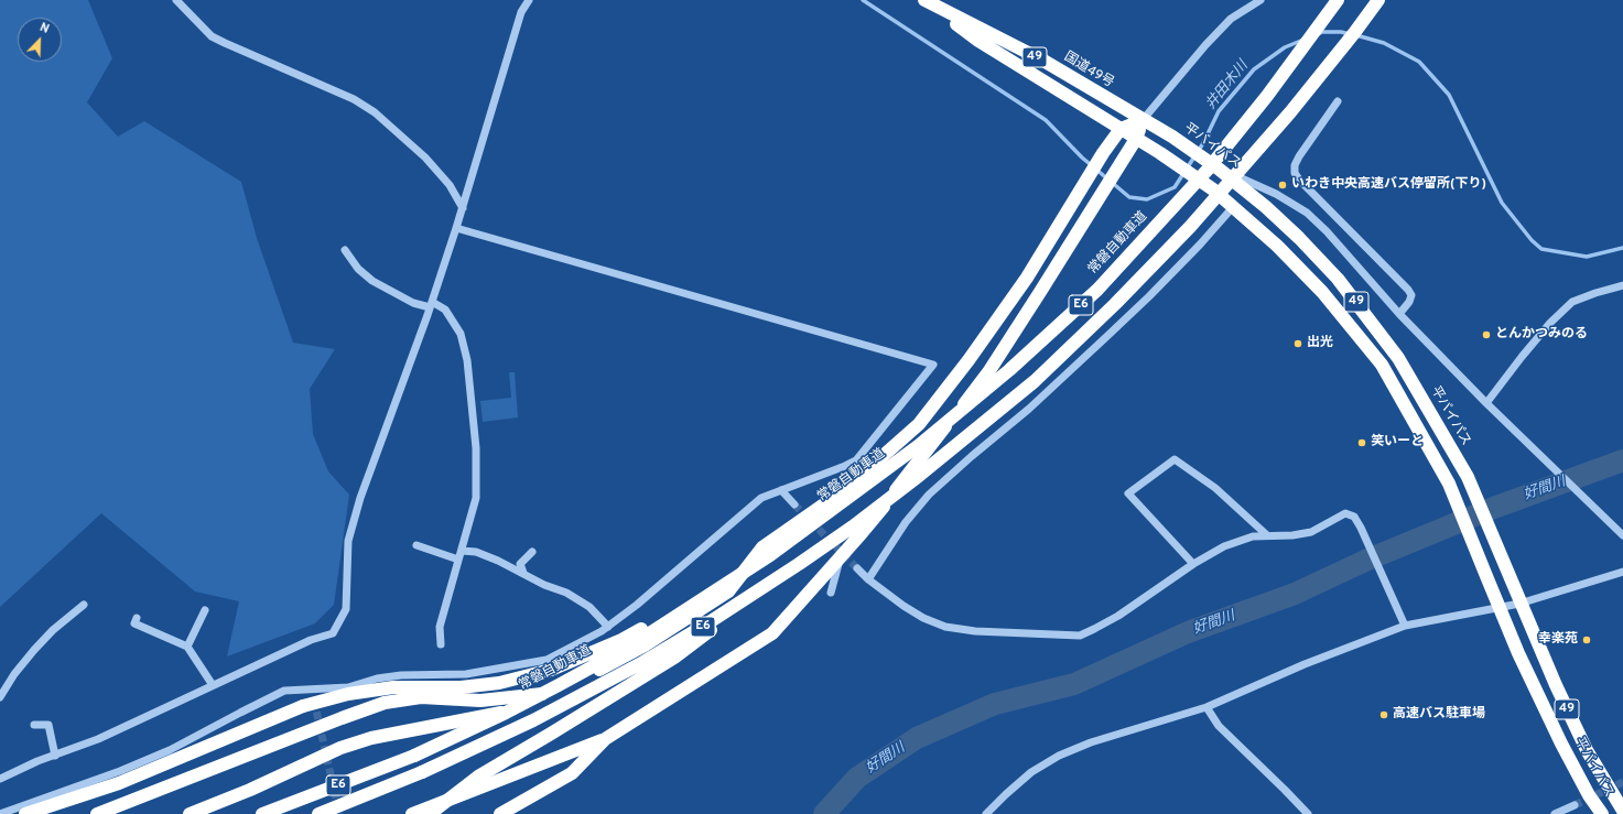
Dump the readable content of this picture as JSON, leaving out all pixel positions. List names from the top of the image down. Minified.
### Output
{"streets":{"highway":["49","国道49号","平バイパス","常磐自動車道","E6"]},"crossings":[["国道49号","平バイパス"]],"water":["井田木川","好間川"],"places":["いわき中央高速バス停留所(下り)","とんかつみのる","出光","笑いーと","幸楽苑","高速バス駐車場"],"north":"top right"}
